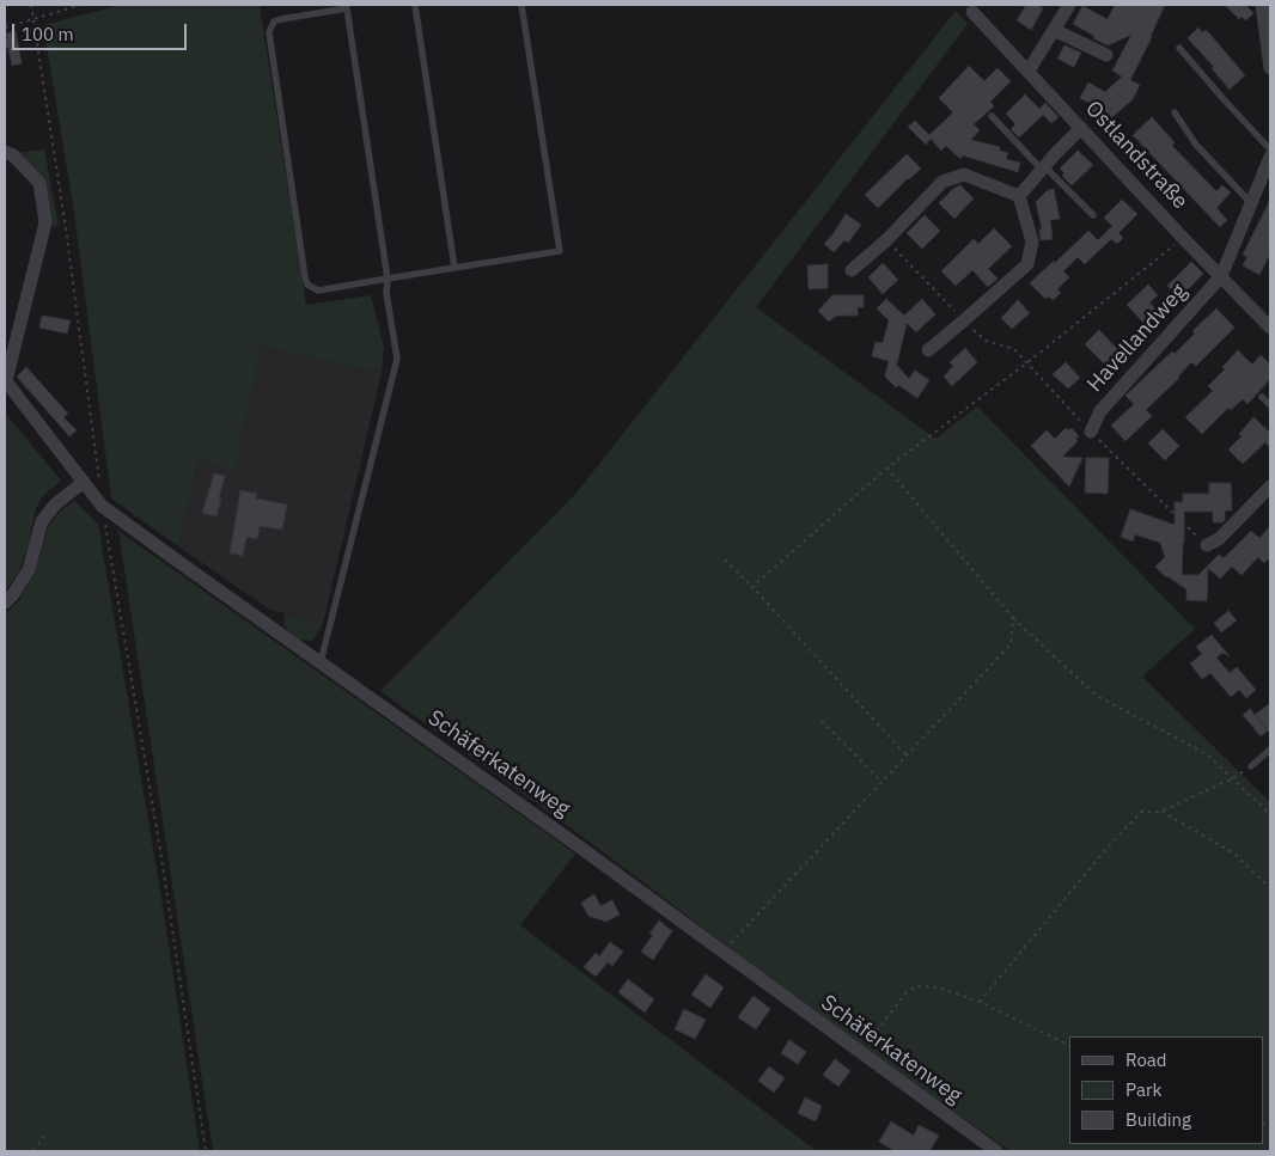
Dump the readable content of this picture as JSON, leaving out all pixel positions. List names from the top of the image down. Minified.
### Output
{"streets":{"street":["Ostlandstraße","Havellandweg","Schäferkatenweg"]},"crossings":[["Ostlandstraße","Havellandweg"]],"legend":["Road","Park","Building"],"scale_bar":"100 m"}
